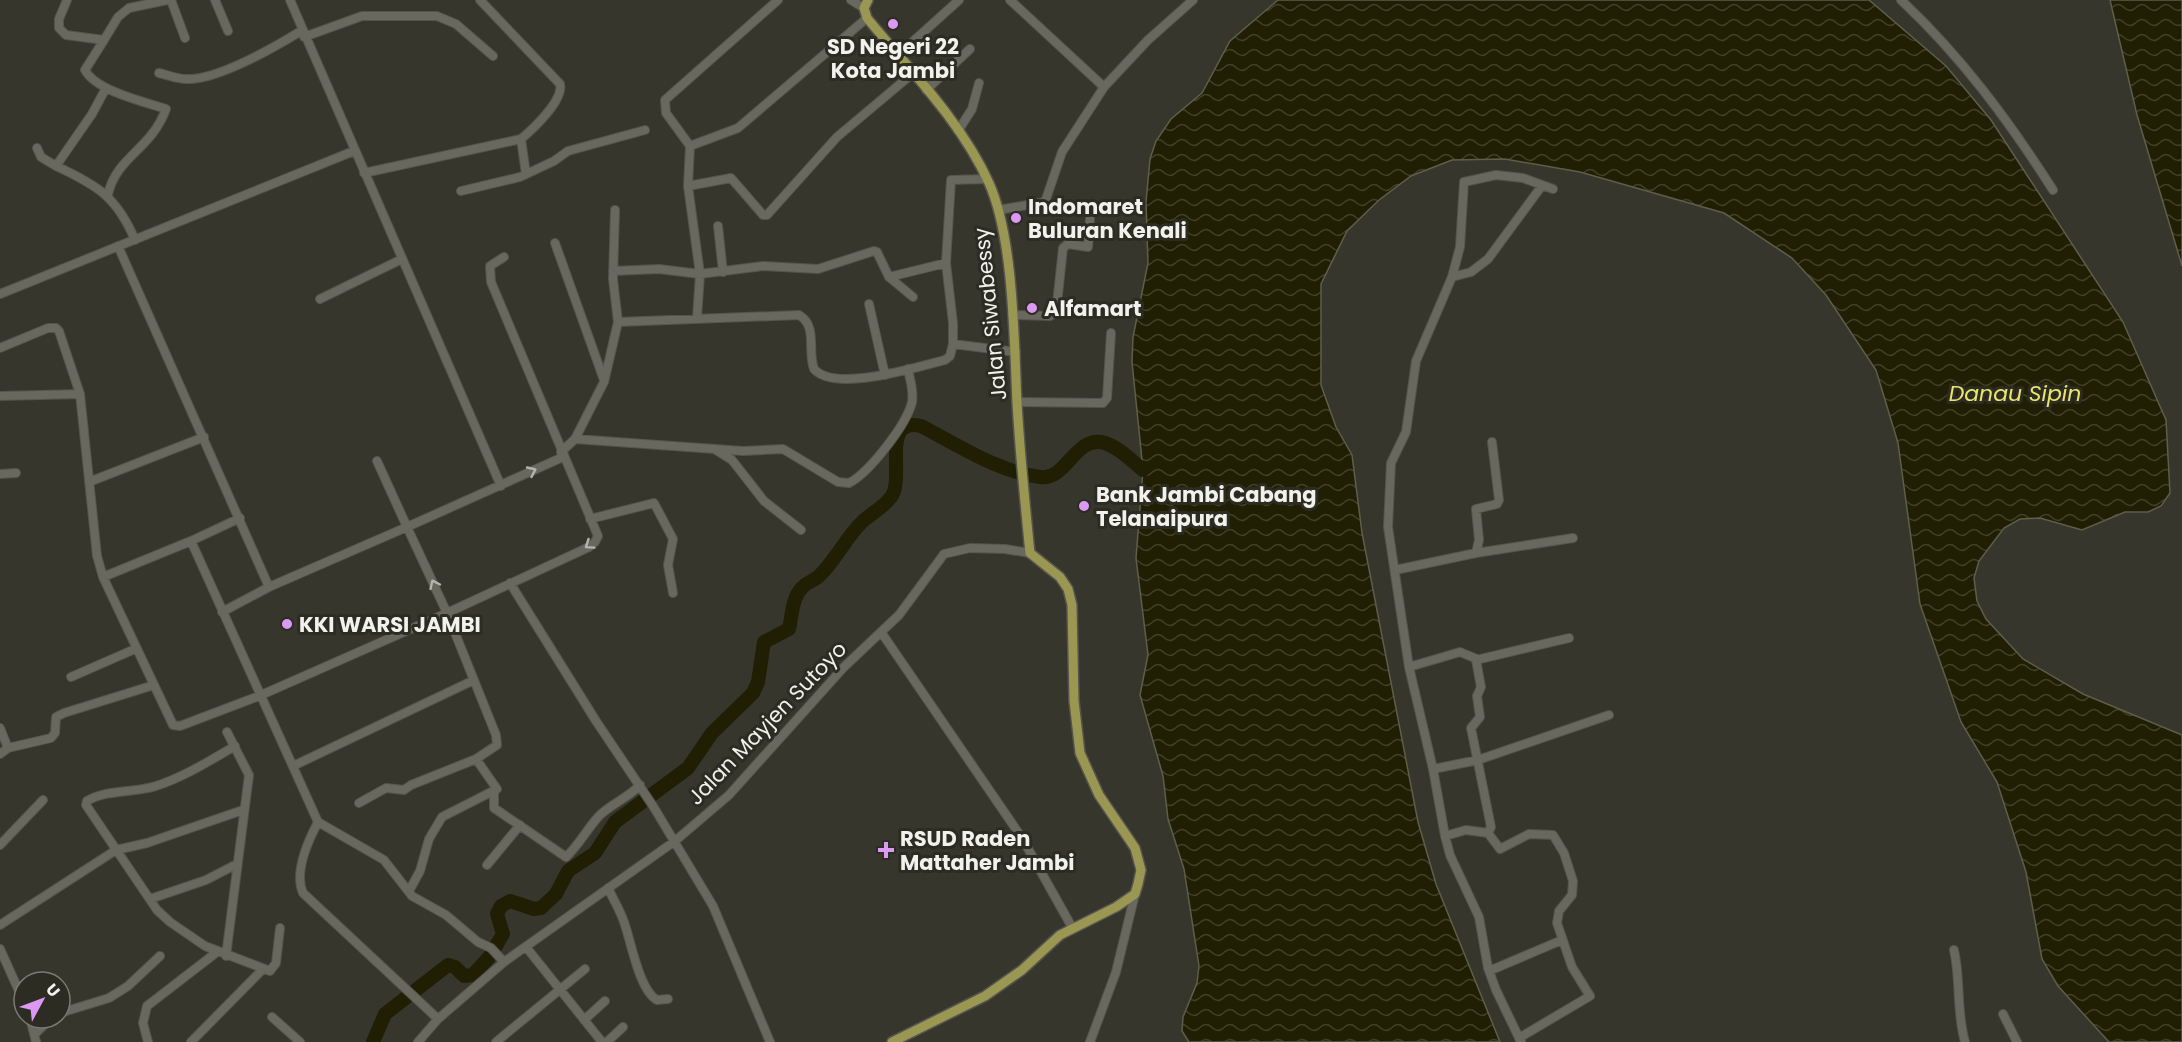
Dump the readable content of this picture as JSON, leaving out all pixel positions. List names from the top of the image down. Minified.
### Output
{"streets":{"main road":["Jalan Siwabessy"],"street":["Jalan Mayjen Sutoyo"]},"crossings":[["Jalan Siwabessy","Jalan Mayjen Sutoyo"]],"water":["Danau Sipin"],"places":{"other":["SD Negeri 22 Kota Jambi","Indomaret Buluran Kenali","Alfamart","Bank Jambi Cabang Telanaipura","KKI WARSI JAMBI"],"health":["RSUD Raden Mattaher Jambi"]},"north":"top right"}
